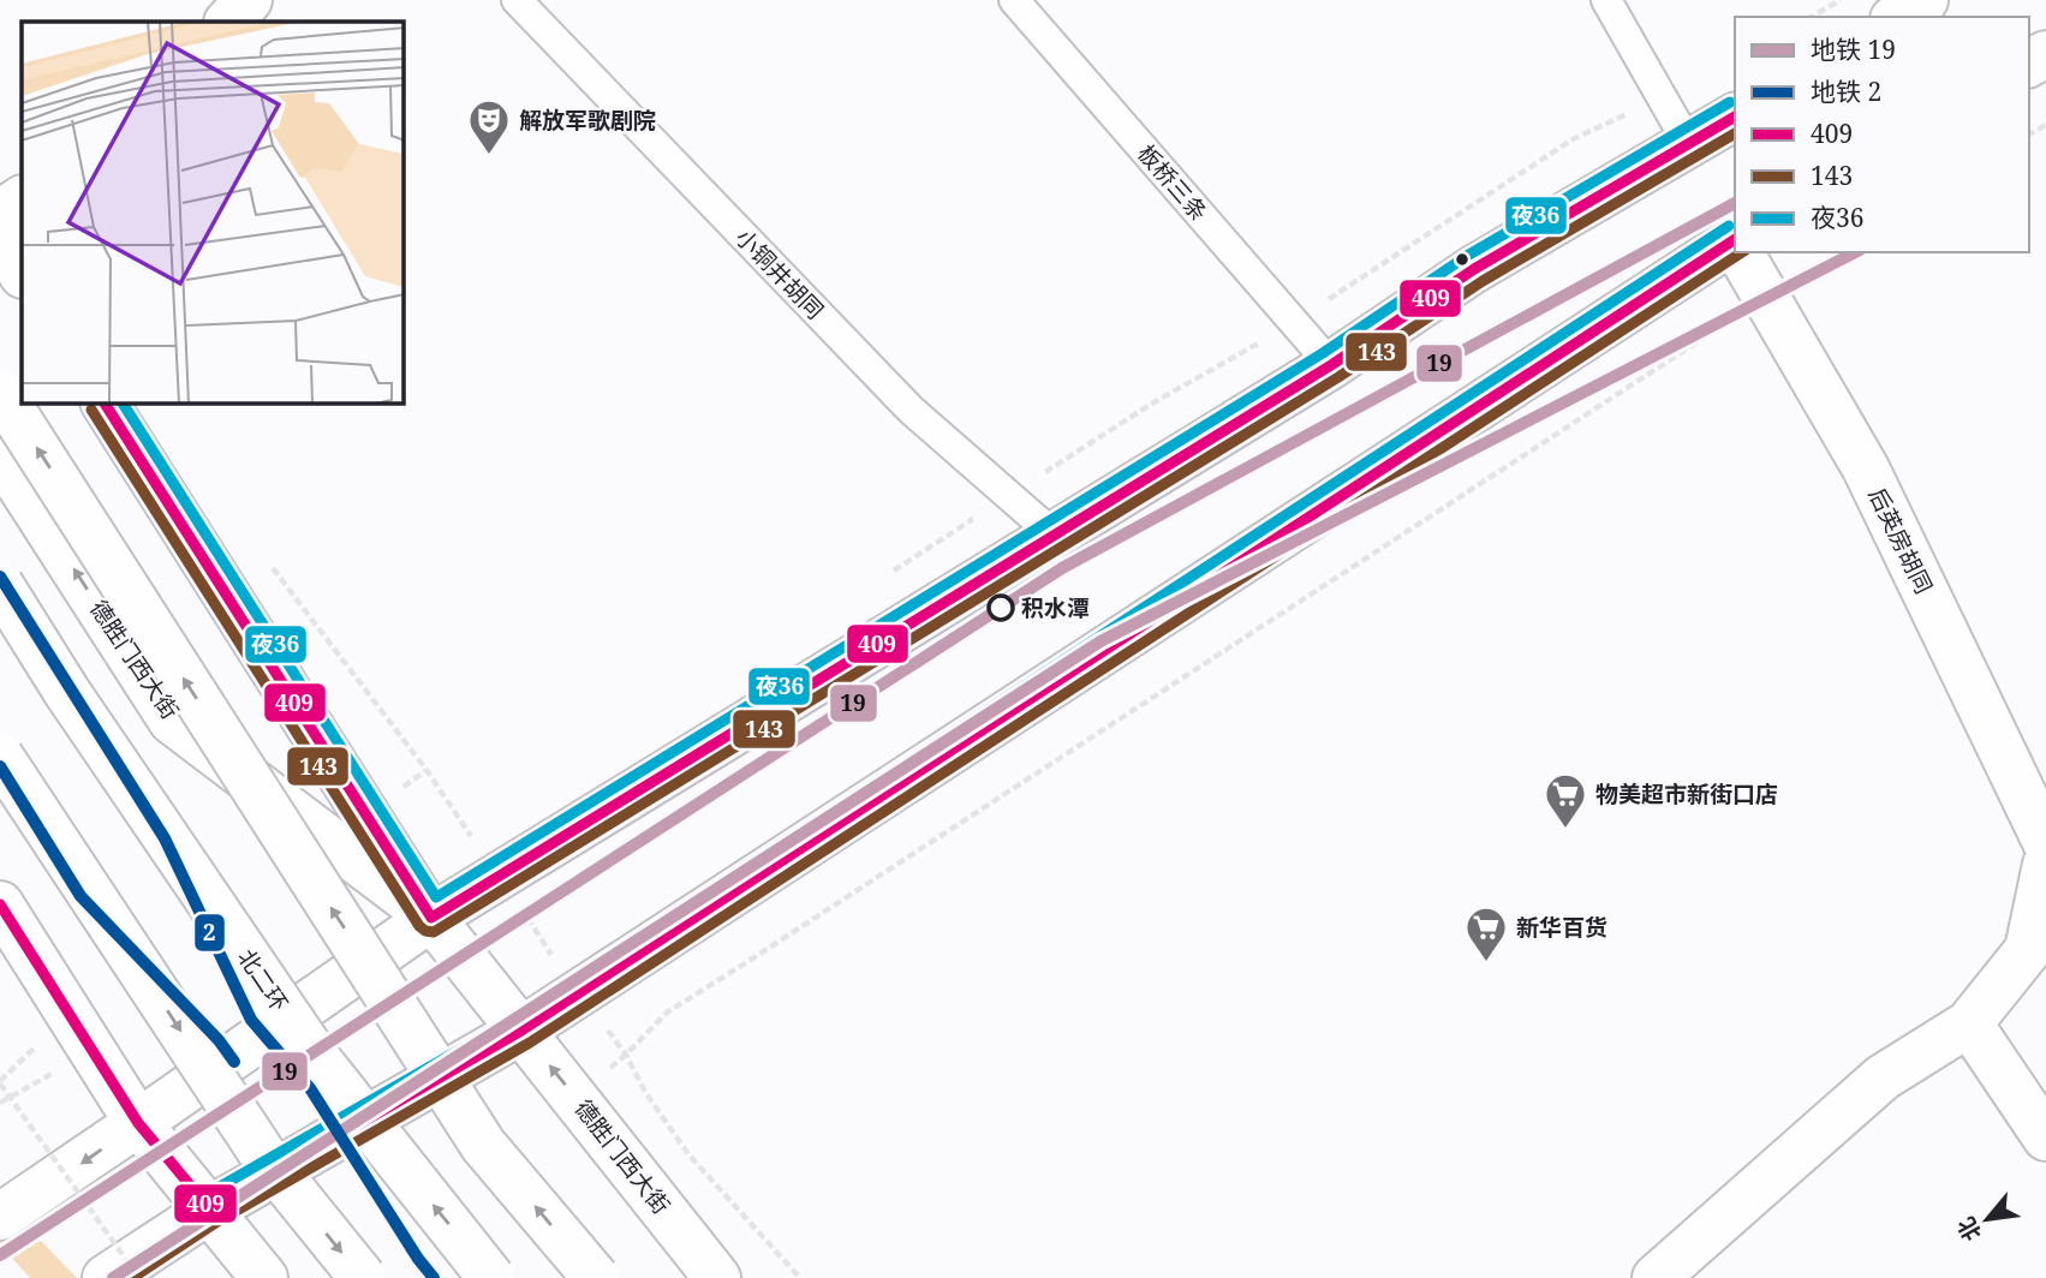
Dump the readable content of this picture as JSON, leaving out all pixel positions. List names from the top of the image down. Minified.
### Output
{"streets":{"main road":["后英房胡同","德胜门西大街","北二环"],"lane":["板桥三条","小铜井胡同"]},"places":{"theatre":["解放军歌剧院"],"other":["积水潭"],"supermarket":["物美超市新街口店","新华百货"]},"lines":["transit line 夜36","transit line 409","transit line 143","metro line 19","metro line 2"],"legend":["地铁 19","地铁 2","409","143","夜36"],"north":"bottom left"}
